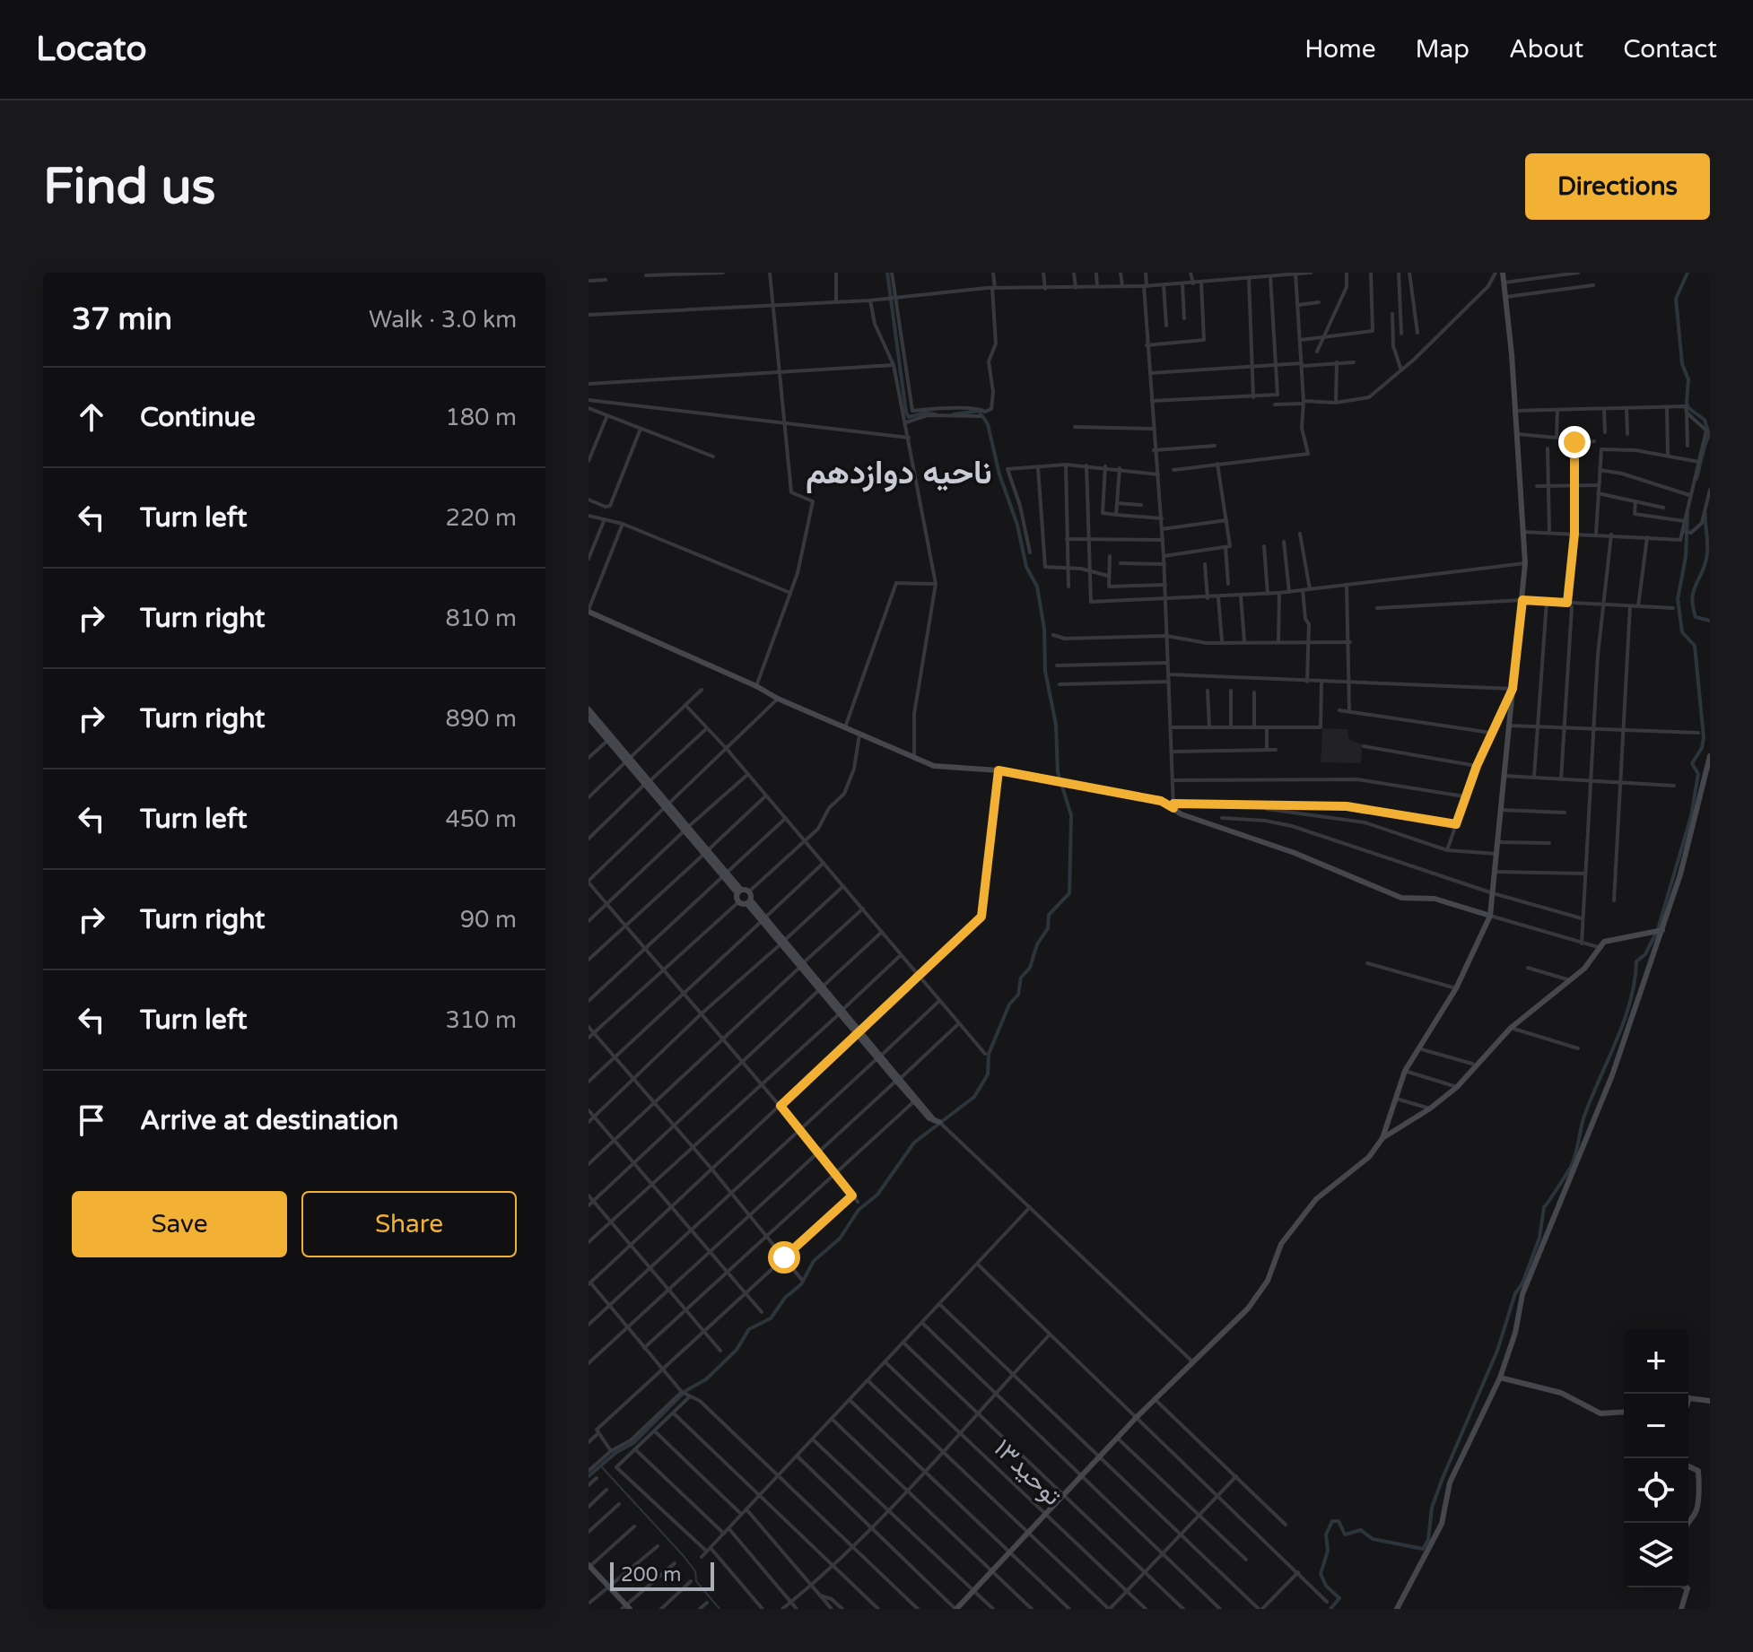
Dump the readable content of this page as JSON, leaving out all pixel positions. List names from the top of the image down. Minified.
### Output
{"streets":{"street":["توحید۱۳"]},"districts":["ناحیه دوازدهم"],"scale_bar":"200 m","page":{"header":"Locato","nav":["Home","Map","About","Contact"],"buttons":["Directions",["Save","Share"]],"title":"Find us","heading":["37 min","Walk · 3.0 km"],"list":[["Continue","180 m"],["Turn left","220 m"],["Turn right","810 m"],["Turn right","890 m"],["Turn left","450 m"],["Turn right","90 m"],["Turn left","310 m"],"Arrive at destination"],"map_buttons":["+","−"],"scale":"200 m"}}
